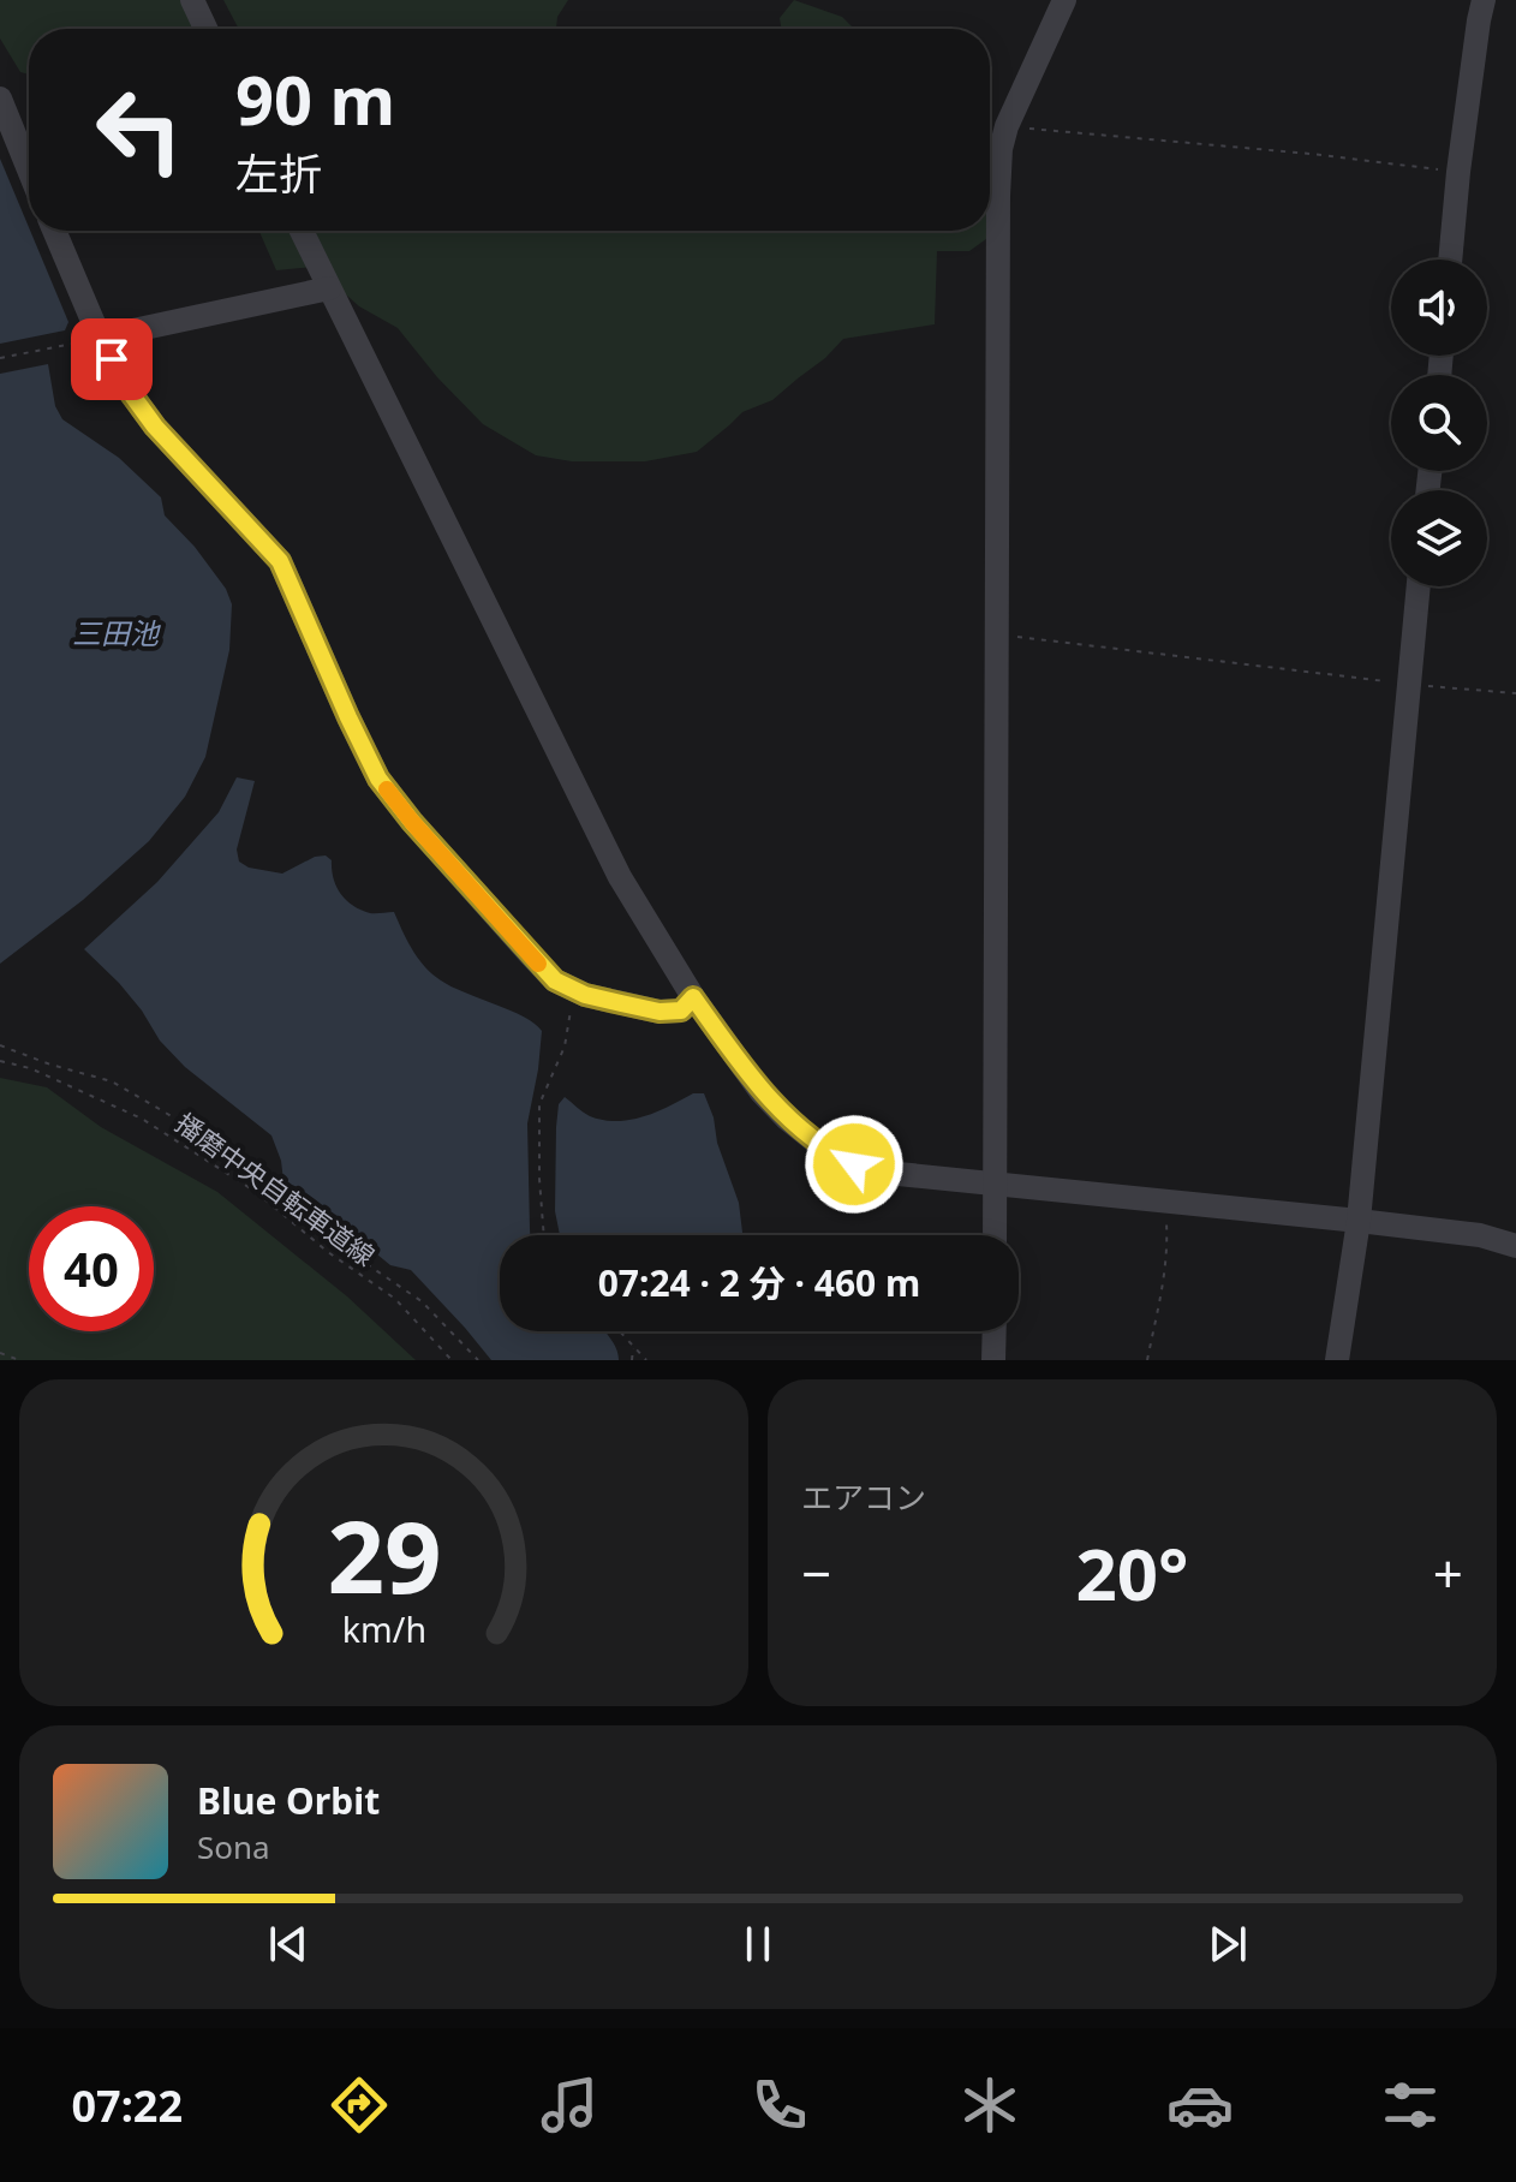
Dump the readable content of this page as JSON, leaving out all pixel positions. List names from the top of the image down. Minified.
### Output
{"streets":{"path":["播磨中央自転車道線"]},"water":["三田池"],"page":{"turn":["90 m","左折"],"limit":"40","trip":"07:24 · 2 分 · 460 m","tile":"エアコン","heat":["−","20°","+"],"song":["Blue Orbit","Sona"],"tabs":"07:22","gauge":["29","km/h"]}}
